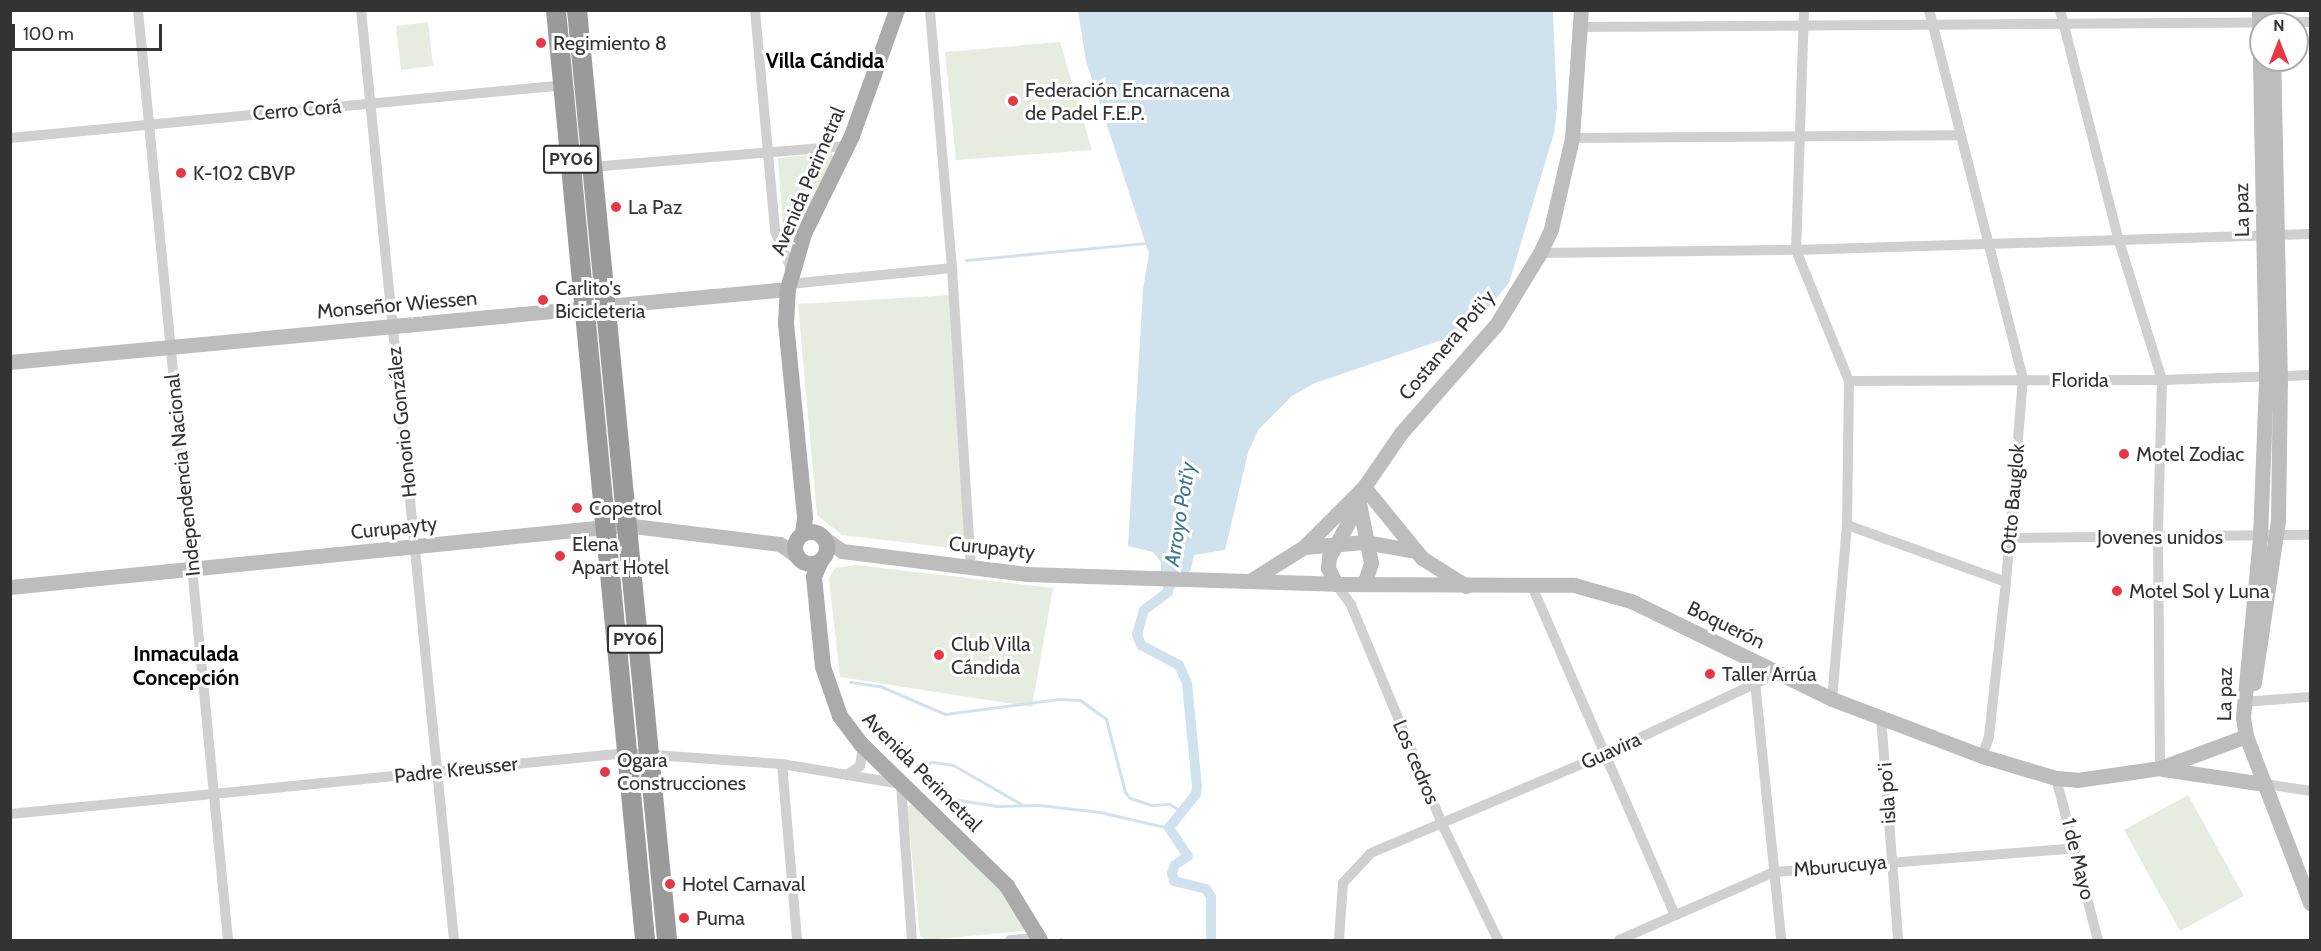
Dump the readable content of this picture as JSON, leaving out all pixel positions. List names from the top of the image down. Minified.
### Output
{"streets":{"highway":["PY06"],"main road":["Avenida Perimetral"],"street":["Cerro Corá","La paz","Monseñor Wiessen","Costanera Poti'y","Florida","Honorio González","Independencia Nacional","Otto Bauglok","Curupayty","Jovenes unidos","Boquerón","Guavira","Los cedros","Padre Kreusser","isla po'i","1 de Mayo","Mburucuya"]},"crossings":[["Cerro Corá","PY06"],["Cerro Corá","Honorio González"],["Cerro Corá","Independencia Nacional"],["PY06","Monseñor Wiessen"],["PY06","Curupayty"],["PY06","Padre Kreusser"],["Avenida Perimetral","Monseñor Wiessen"],["Avenida Perimetral","Curupayty"],["Avenida Perimetral","Padre Kreusser"],["La paz","Florida"],["La paz","Jovenes unidos"],["La paz","Boquerón"],["Monseñor Wiessen","Honorio González"],["Monseñor Wiessen","Independencia Nacional"],["Florida","Otto Bauglok"],["Honorio González","Curupayty"],["Honorio González","Padre Kreusser"],["Independencia Nacional","Curupayty"],["Independencia Nacional","Padre Kreusser"],["Otto Bauglok","Jovenes unidos"],["Otto Bauglok","Boquerón"],["Curupayty","Boquerón"],["Boquerón","Guavira"],["Boquerón","Los cedros"],["Boquerón","isla po'i"],["Boquerón","1 de Mayo"],["Guavira","Los cedros"],["isla po'i","Mburucuya"],["1 de Mayo","Mburucuya"]],"districts":["Villa Cándida","Inmaculada Concepción"],"water":["Arroyo Poti'y"],"places":["Regimiento 8","Federación Encarnacena de Padel F.E.P.","K-102 CBVP","La Paz","Carlito's Bicicleteria","Motel Zodiac","Copetrol","Elena Apart Hotel","Motel Sol y Luna","Club Villa Cándida","Taller Arrúa","Ogara Construcciones","Hotel Carnaval","Puma"],"scale_bar":"100 m","north":"top"}
